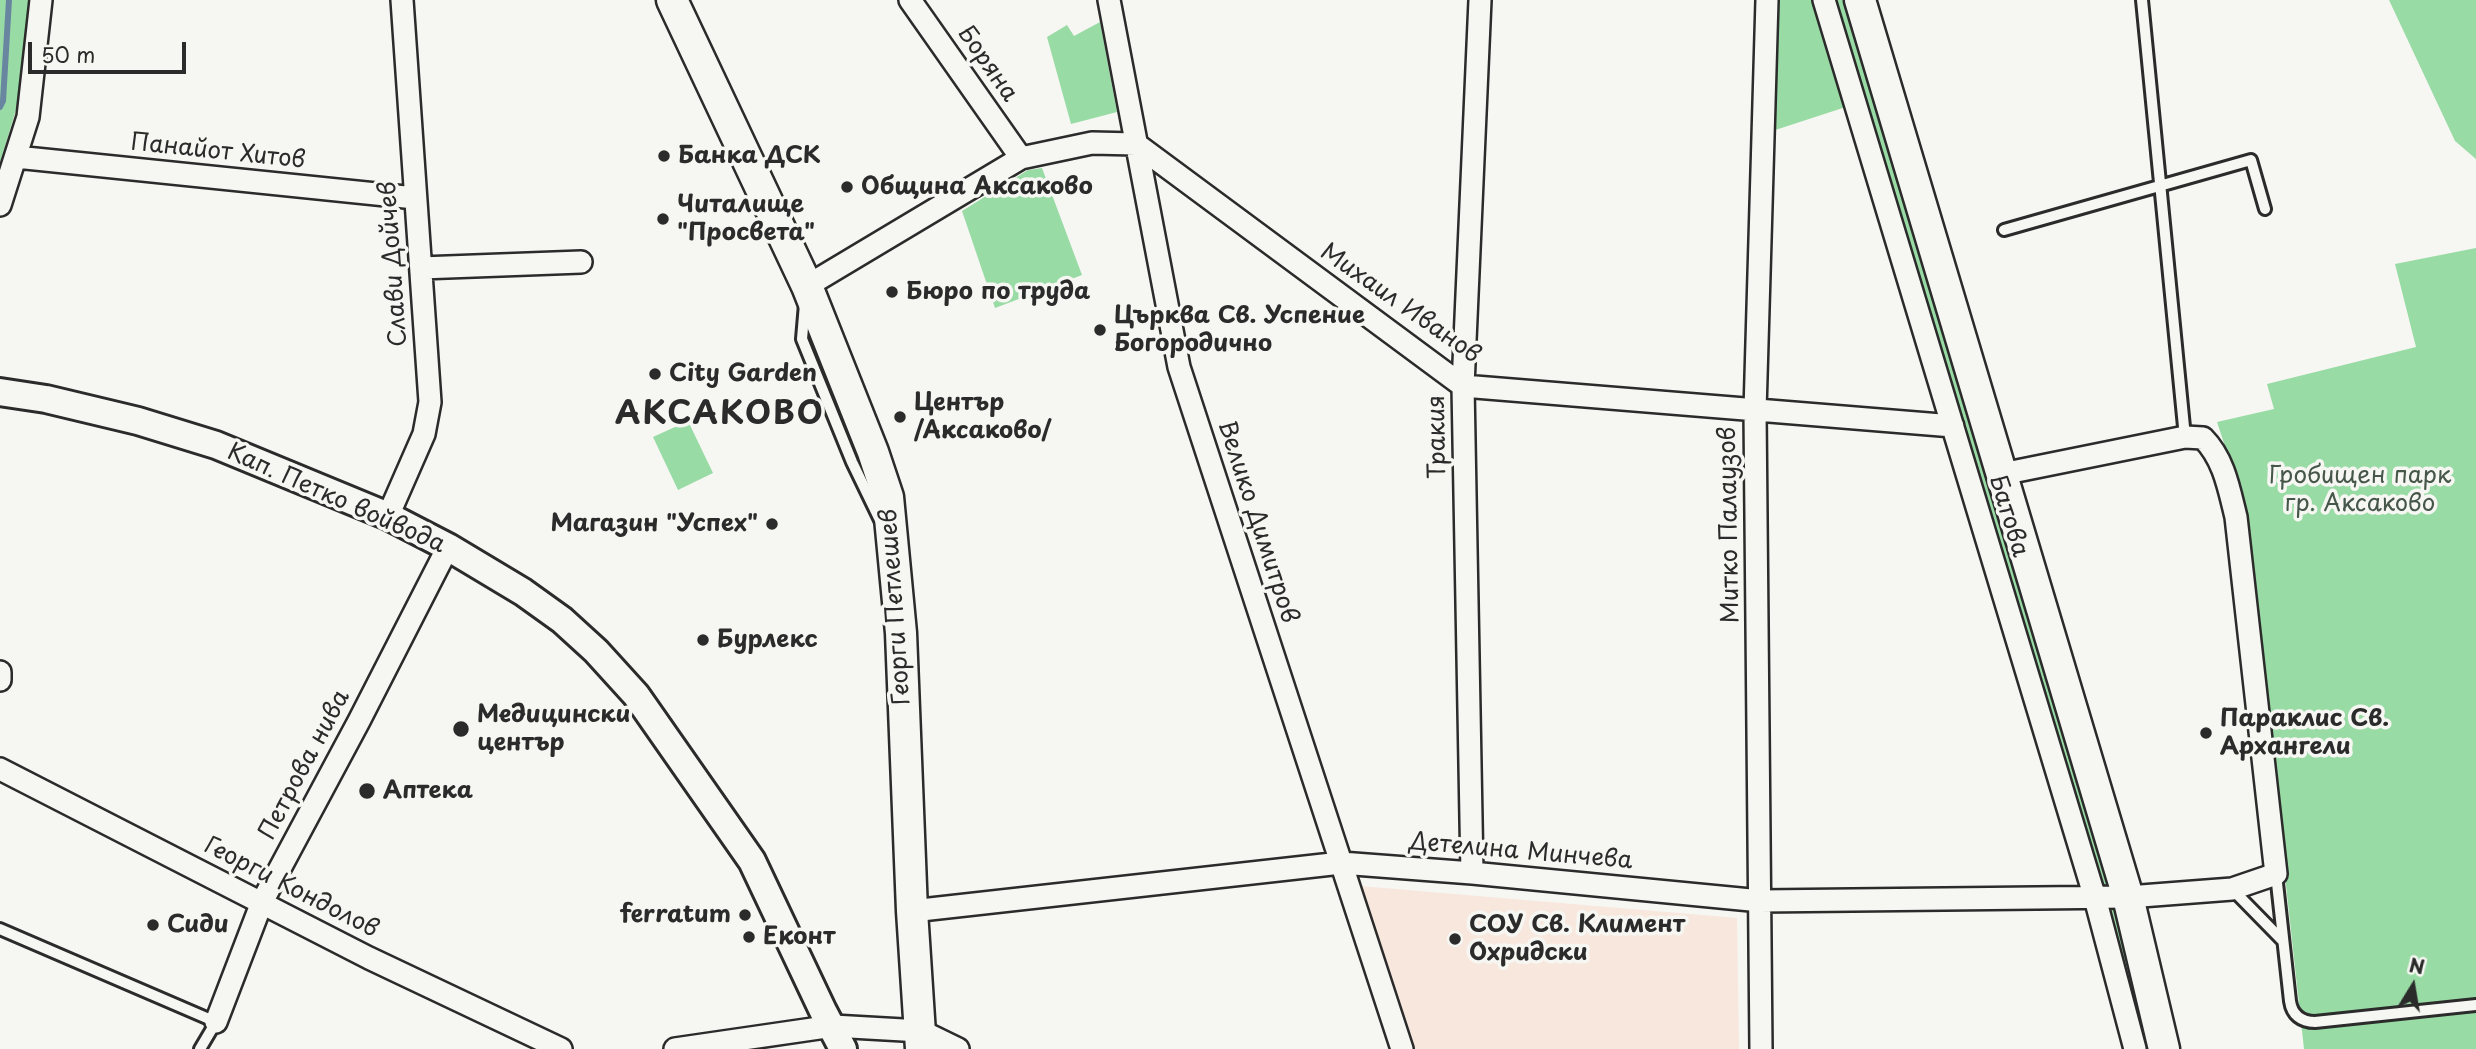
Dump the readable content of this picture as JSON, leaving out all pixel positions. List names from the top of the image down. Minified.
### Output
{"streets":{"main road":["Георги Петлешев"],"street":["Боряна","Панайот Хитов","Слави Дойчев","Михаил Иванов","Тракия","Кап. Петко войвода","Батова","Велико Димитров","Митко Палаузов","Петрова нива","Детелина Минчева","Георги Кондолов"]},"crossings":[["Панайот Хитов","Слави Дойчев"],["Слави Дойчев","Кап. Петко войвода"],["Михаил Иванов","Тракия"],["Михаил Иванов","Батова"],["Михаил Иванов","Велико Димитров"],["Михаил Иванов","Митко Палаузов"],["Тракия","Детелина Минчева"],["Кап. Петко войвода","Петрова нива"],["Батова","Детелина Минчева"],["Велико Димитров","Детелина Минчева"],["Митко Палаузов","Детелина Минчева"],["Георги Петлешев","Детелина Минчева"],["Петрова нива","Георги Кондолов"]],"districts":["АКСАКОВО"],"parks":["Гробищен парк гр. Аксаково"],"places":["Банка ДСК","Община Аксаково","Читалище \"Просвета\"","Бюро по труда","Църква Св. Успение Богородично","City Garden","Център /Аксаково/","Магазин \"Успех\"","Бурлекс","Медицински център","Параклис Св. Архангели","Аптека","ferratum","Сиди","Еконт","СОУ Св. Климент Охридски"],"scale_bar":"50 m","north":"top"}
